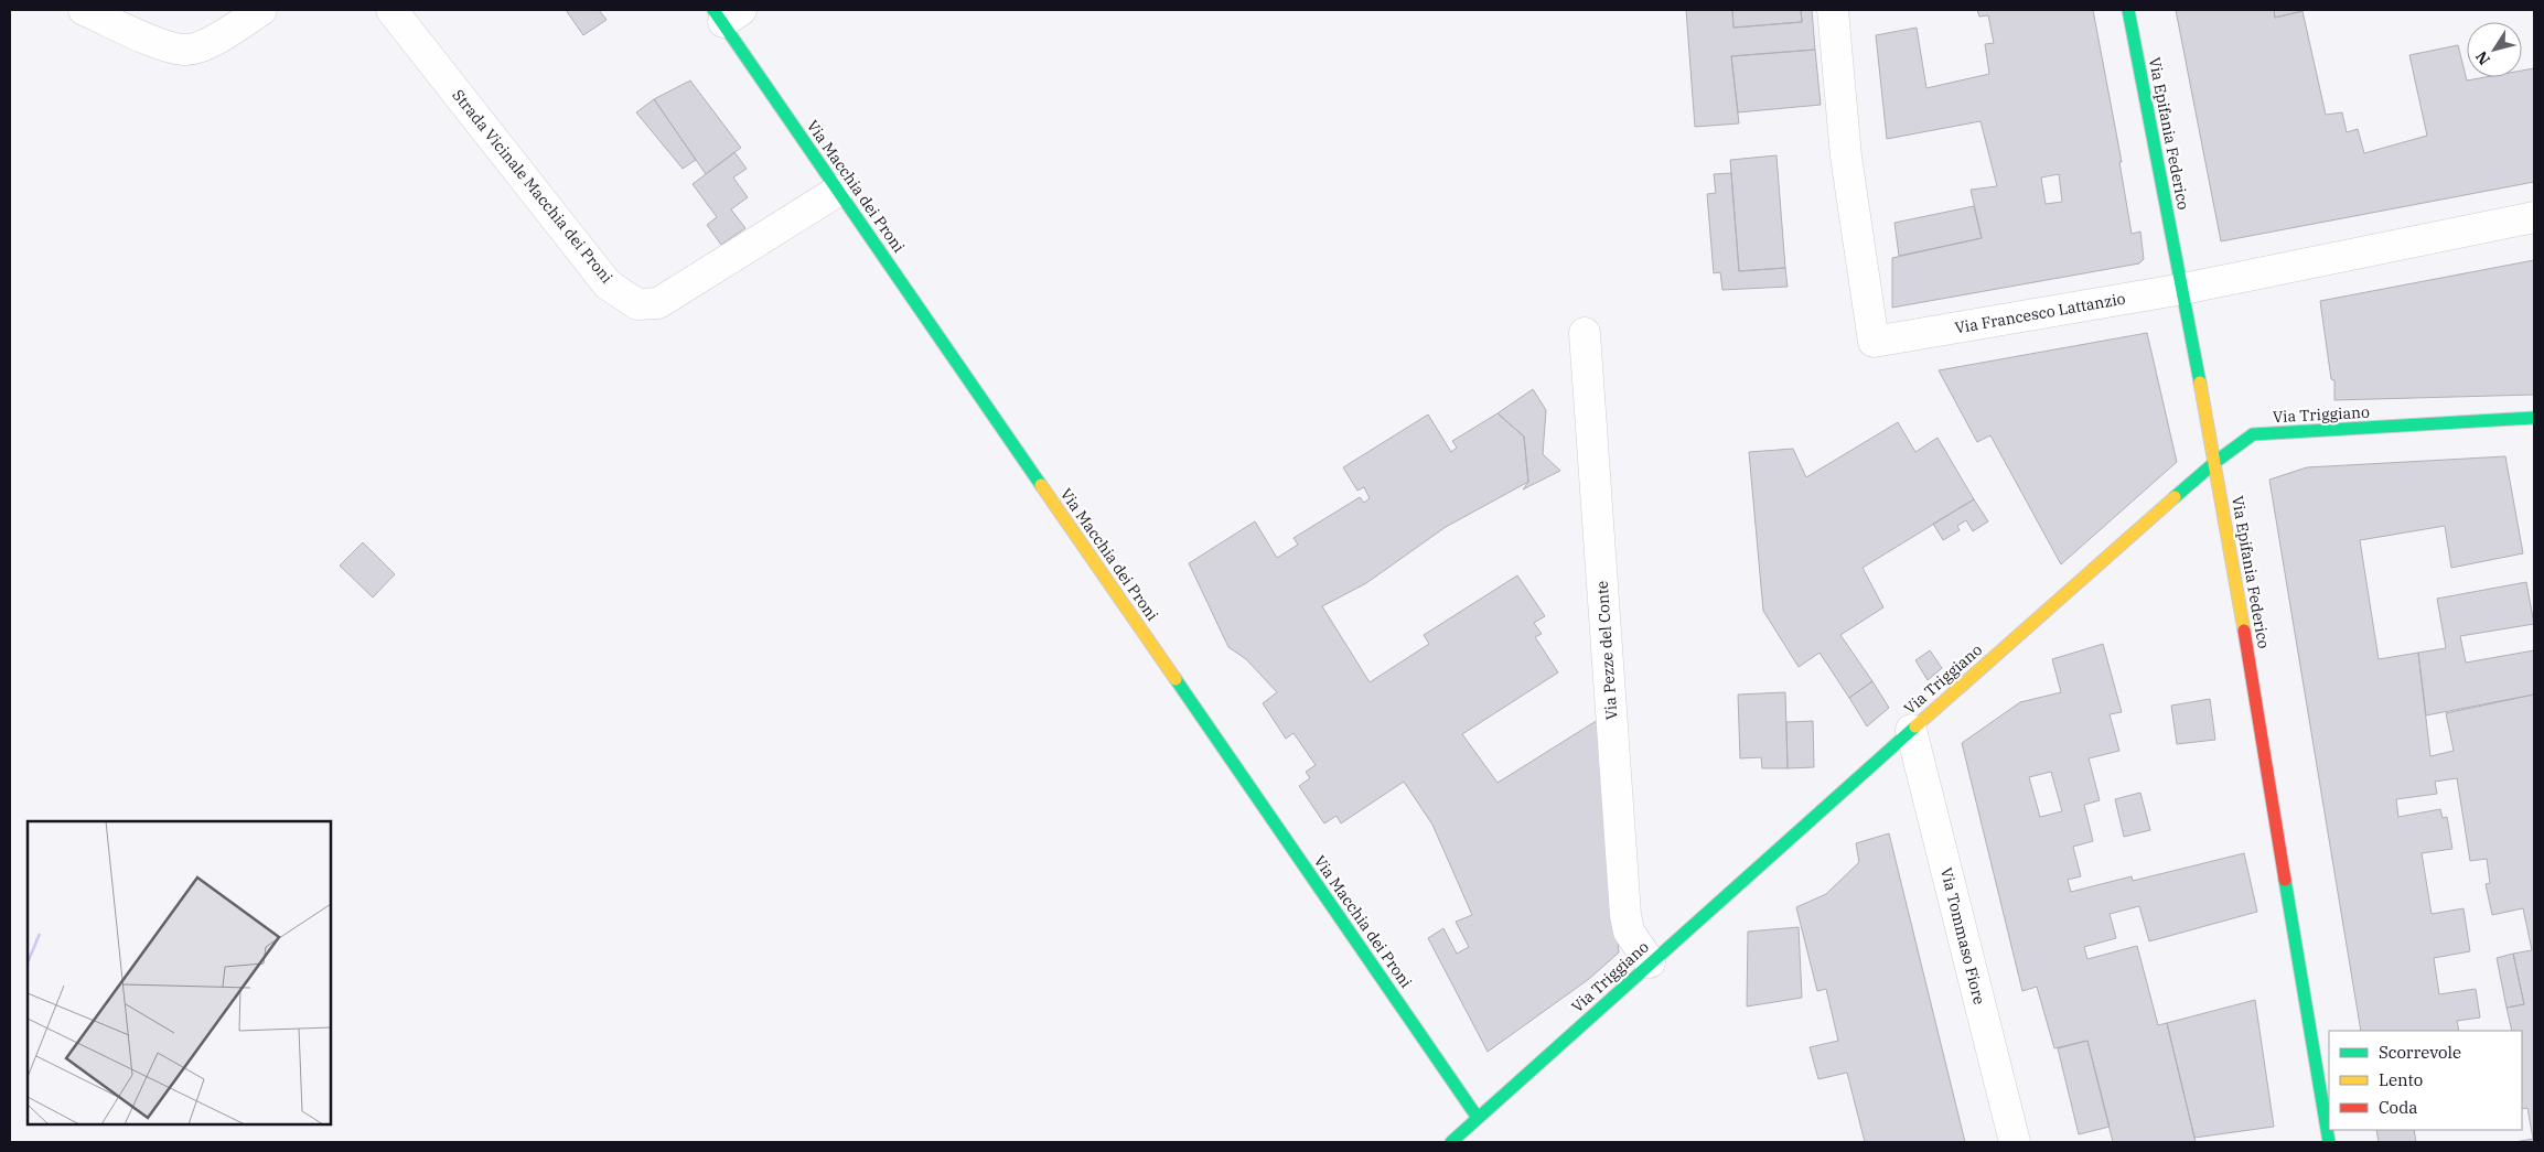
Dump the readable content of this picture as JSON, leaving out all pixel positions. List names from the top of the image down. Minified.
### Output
{"streets":{"street":["Via Epifania Federico","Strada Vicinale Macchia dei Proni","Via Macchia dei Proni","Via Francesco Lattanzio","Via Triggiano","Via Pezze del Conte","Via Tommaso Fiore"]},"crossings":[["Via Epifania Federico","Via Francesco Lattanzio"],["Via Epifania Federico","Via Triggiano"],["Strada Vicinale Macchia dei Proni","Via Macchia dei Proni"],["Via Macchia dei Proni","Via Triggiano"],["Via Triggiano","Via Pezze del Conte"],["Via Triggiano","Via Tommaso Fiore"]],"legend":["Scorrevole","Lento","Coda"],"north":"bottom left"}
